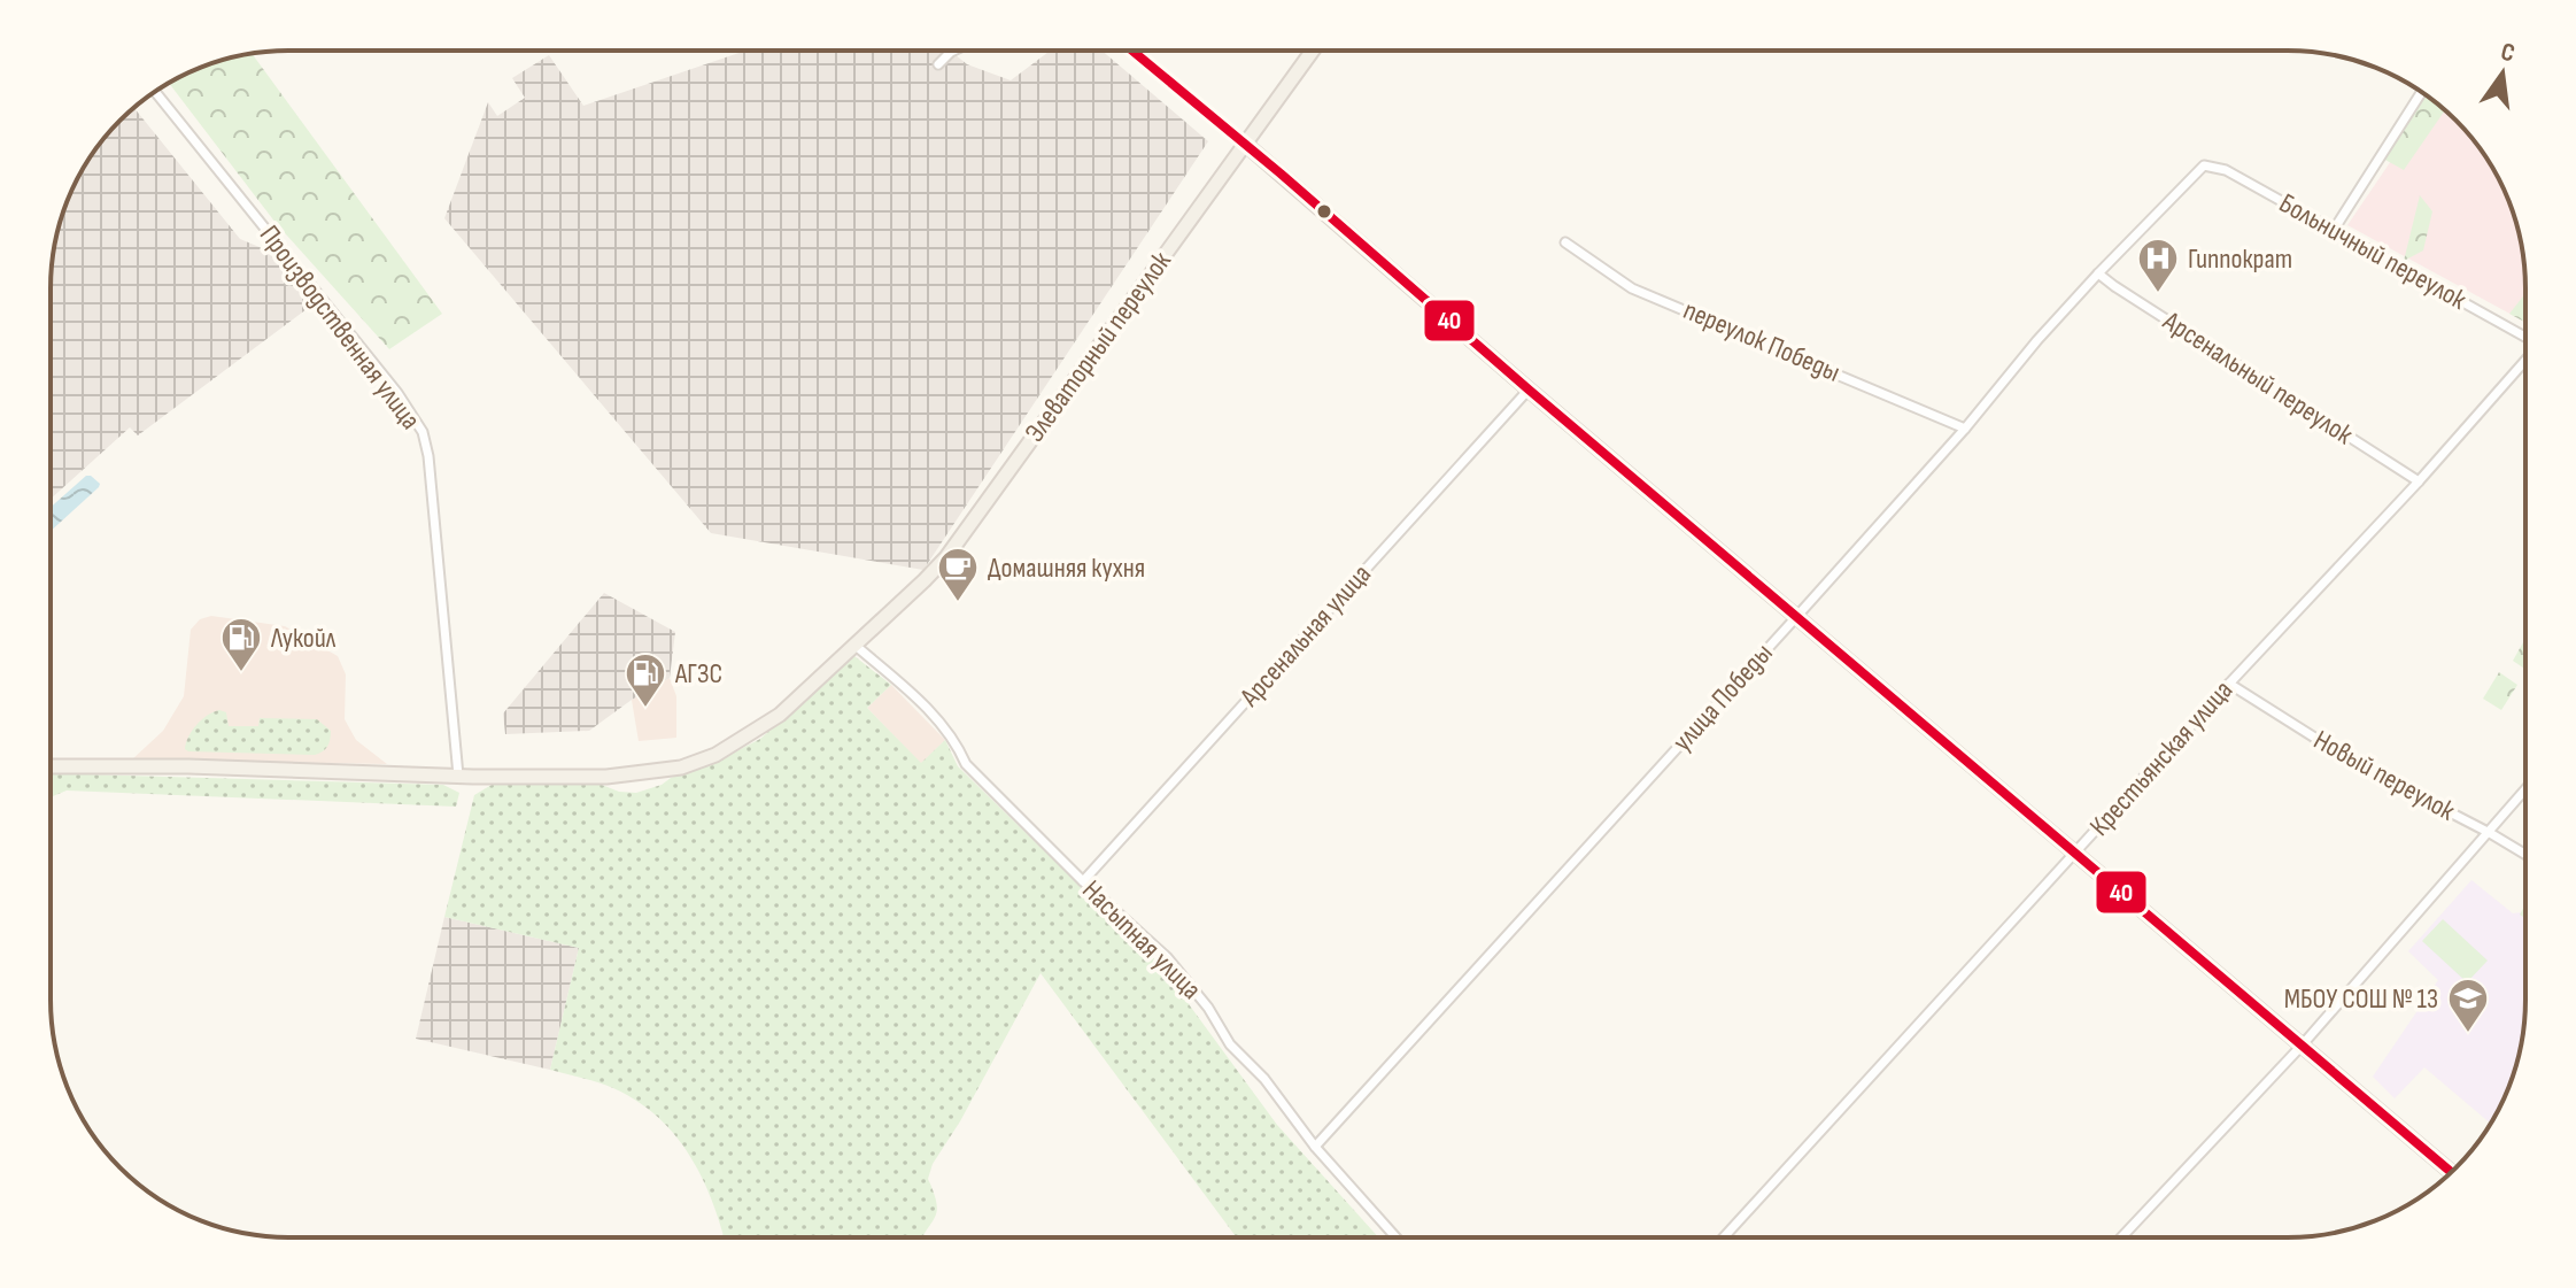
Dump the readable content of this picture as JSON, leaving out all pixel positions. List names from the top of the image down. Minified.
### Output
{"streets":{"main road":["Элеваторный переулок"],"street":["Больничный переулок","Производственная улица","переулок Победы","Арсенальный переулок","Арсенальная улица","улица Победы","Крестьянская улица","Новый переулок","Насыпная улица"]},"crossings":[["Больничный переулок","улица Победы"],["Производственная улица","Элеваторный переулок"],["переулок Победы","улица Победы"],["Элеваторный переулок","Насыпная улица"],["Арсенальный переулок","улица Победы"],["Арсенальный переулок","Крестьянская улица"],["Арсенальная улица","Насыпная улица"],["улица Победы","Насыпная улица"],["Крестьянская улица","Новый переулок"]],"places":{"hospital":["Гиппократ"],"cafe":["Домашняя кухня"],"fuel station":["Лукойл","АГЗС"],"school or university":["МБОУ СОШ № 13"]},"lines":["transit line 40"],"north":"top"}
